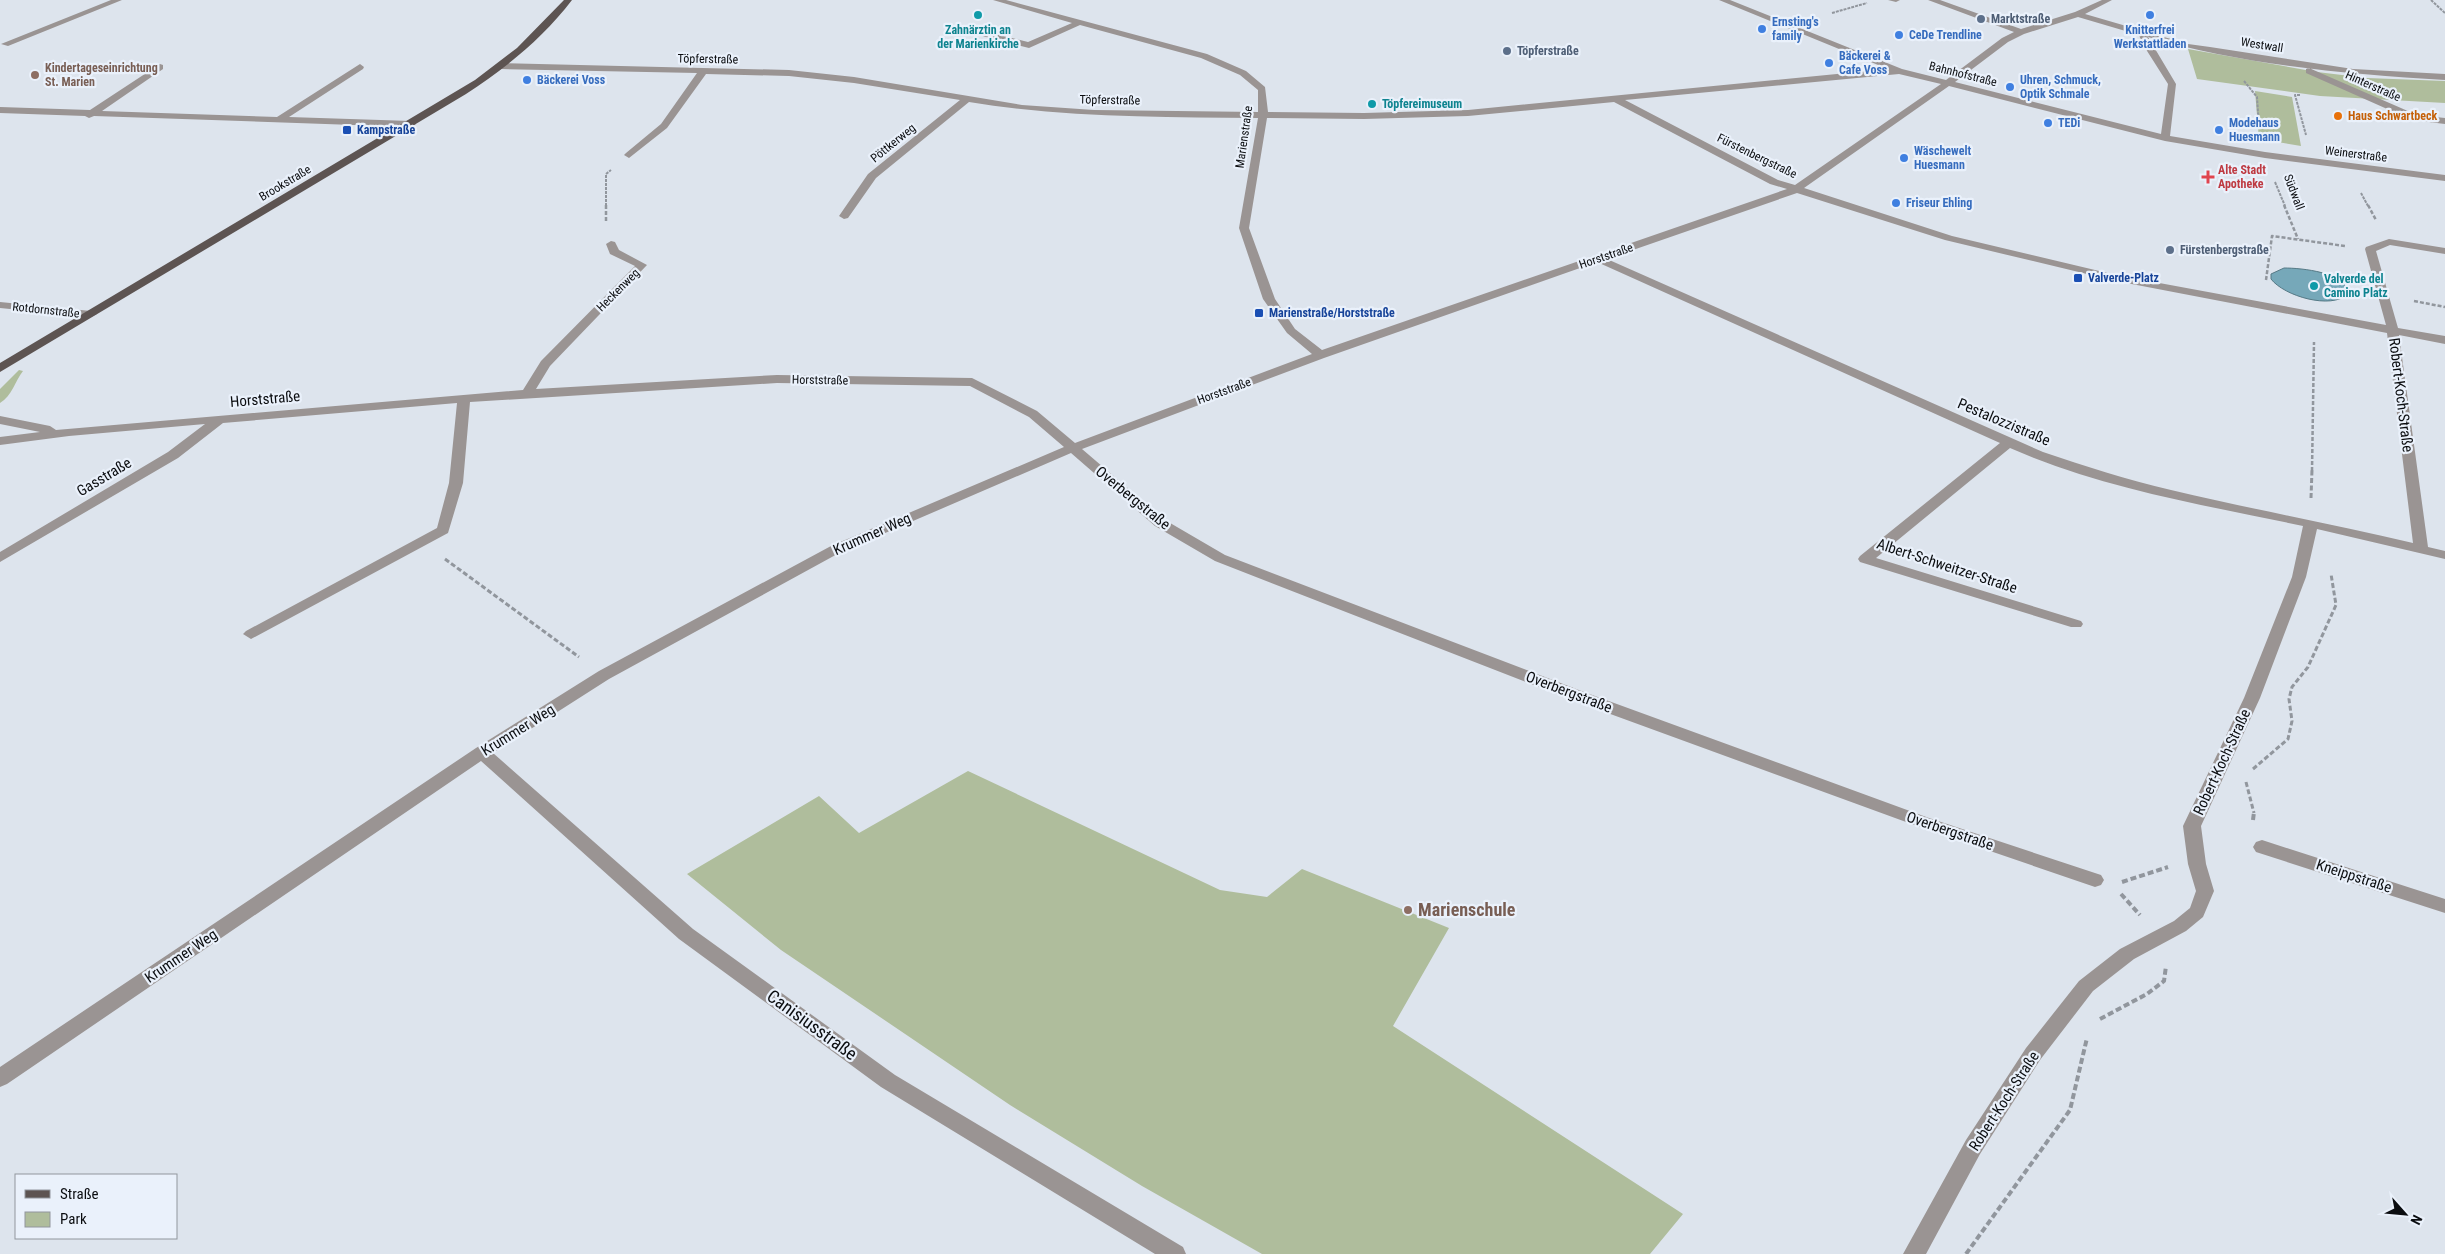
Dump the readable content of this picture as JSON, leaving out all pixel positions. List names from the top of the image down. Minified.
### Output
{"streets":{"main road":["Brookstraße"],"street":["Westwall","Töpferstraße","Bahnhofstraße","Hinterstraße","Marienstraße","Pöttkerweg","Weinerstraße","Fürstenbergstraße","Horststraße","Heckenweg","Rotdornstraße","Robert-Koch-Straße","Pestalozzistraße","Gasstraße","Overbergstraße","Krummer Weg","Albert-Schweitzer-Straße","Kneippstraße","Canisiusstraße"],"path":["Südwall"]},"crossings":[["Westwall","Hinterstraße"],["Westwall","Südwall"],["Töpferstraße","Bahnhofstraße"],["Töpferstraße","Marienstraße"],["Töpferstraße","Pöttkerweg"],["Töpferstraße","Fürstenbergstraße"],["Töpferstraße","Brookstraße"],["Bahnhofstraße","Weinerstraße"],["Bahnhofstraße","Südwall"],["Bahnhofstraße","Horststraße"],["Marienstraße","Horststraße"],["Weinerstraße","Südwall"],["Fürstenbergstraße","Horststraße"],["Fürstenbergstraße","Robert-Koch-Straße"],["Brookstraße","Rotdornstraße"],["Horststraße","Heckenweg"],["Horststraße","Pestalozzistraße"],["Horststraße","Gasstraße"],["Horststraße","Overbergstraße"],["Horststraße","Krummer Weg"],["Robert-Koch-Straße","Pestalozzistraße"],["Pestalozzistraße","Albert-Schweitzer-Straße"],["Overbergstraße","Krummer Weg"],["Krummer Weg","Canisiusstraße"]],"places":{"other":["Zahnärztin an der Marienkirche","Knitterfrei Werkstattladen","Marktstraße","Ernsting's family","CeDe Trendline","Töpferstraße","Bäckerei & Cafe Voss","Kindertageseinrichtung St. Marien","Bäckerei Voss","Uhren, Schmuck, Optik Schmale","Töpfereimuseum","Haus Schwartbeck","TEDi","Modehaus Huesmann","Wäschewelt Huesmann","Friseur Ehling","Fürstenbergstraße","Valverde del Camino Platz","Marienschule"],"transit":["Kampstraße","Valverde-Platz","Marienstraße/Horststraße"],"health":["Alte Stadt Apotheke"]},"legend":["Straße","Park"],"north":"bottom right"}
